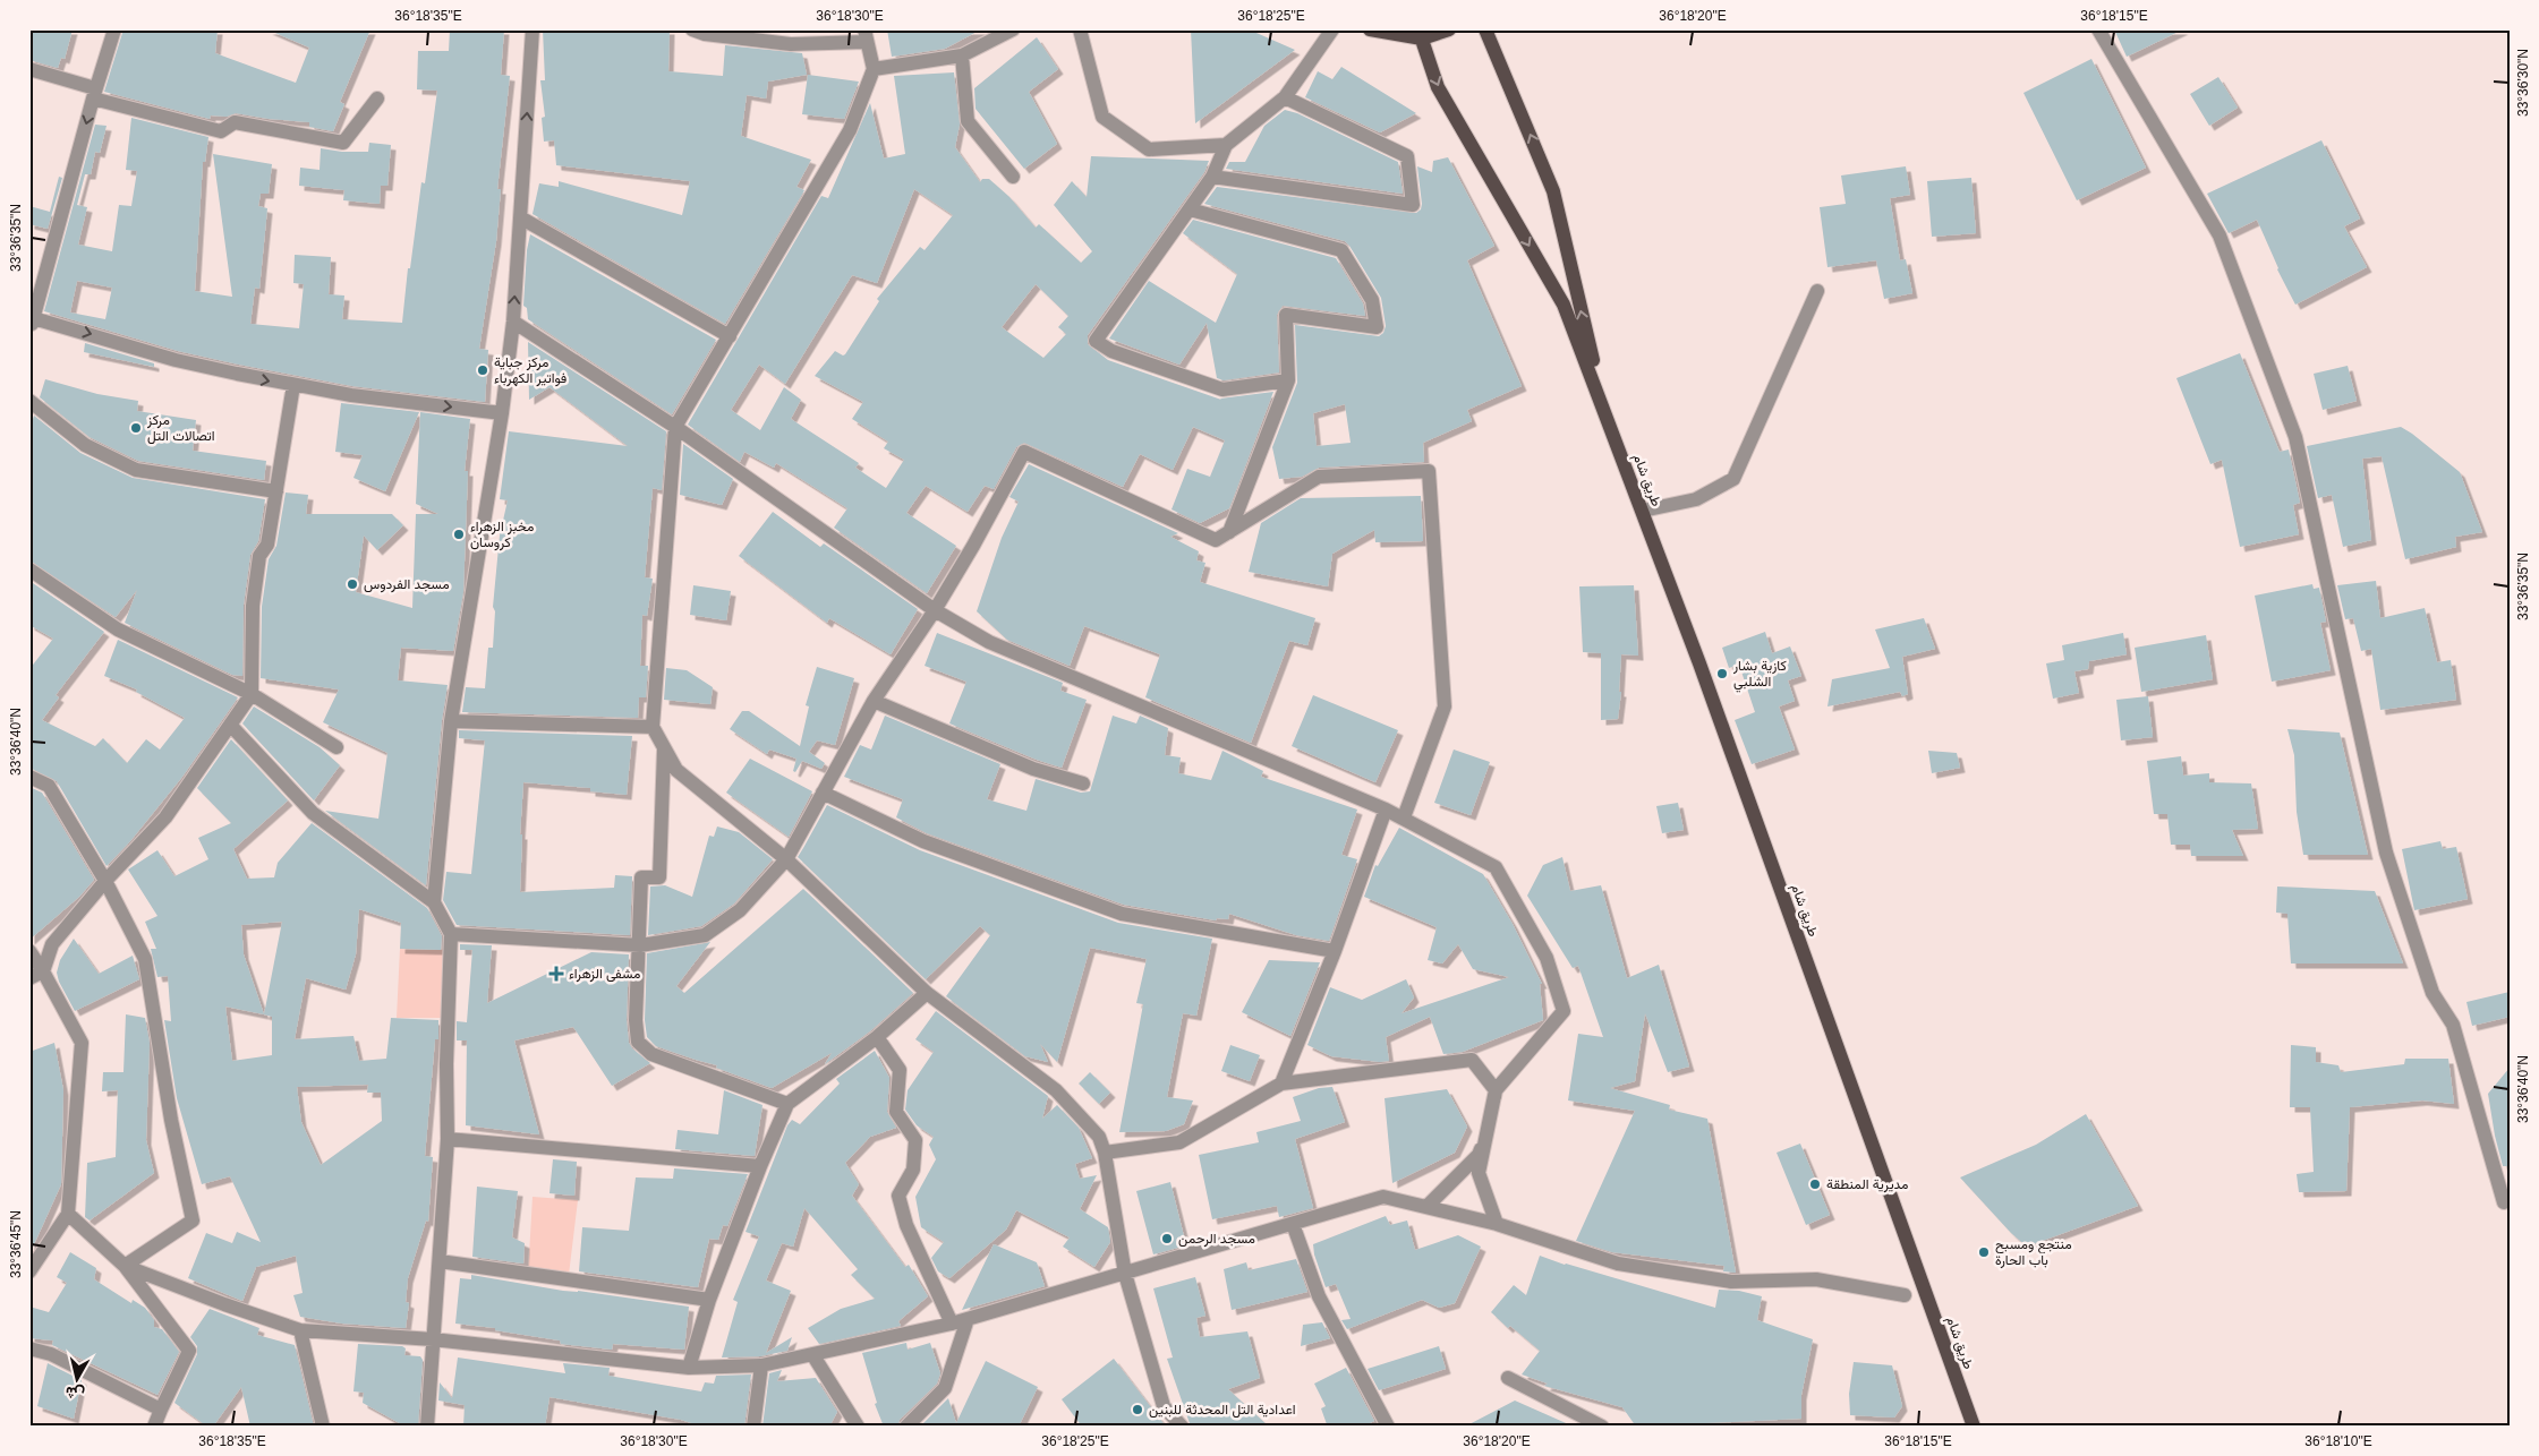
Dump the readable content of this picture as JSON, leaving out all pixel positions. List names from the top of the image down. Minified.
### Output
{"streets":{"main road":["طريق شام"]},"places":{"other":["مركز جباية فواتير الكهرباء","مركز اتصالات التل","مخبز الزهراء كروسان","مسجد الفردوس","كازية بشار الشلبي","مديرية المنطقة","مسجد الرحمن","منتجع ومسبح باب الحارة","اعدادية التل المحدثة للبنين"],"health":["مشفى الزهراء"]},"north":"bottom","coordinates":["36°18'35\"E","36°18'30\"E","36°18'25\"E","36°18'20\"E","36°18'15\"E","33°36'30\"N","33°36'35\"N","33°36'40\"N","33°36'45\"N","36°18'10\"E"]}
